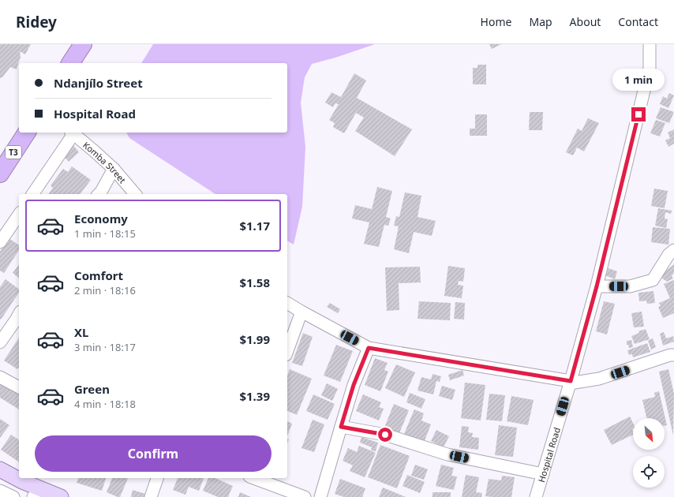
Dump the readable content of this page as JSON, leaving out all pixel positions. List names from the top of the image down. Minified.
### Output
{"streets":{"highway":["T3"],"street":["Komba Street","Hospital Road"]},"north":"bottom right","page":{"header":"Ridey","nav":["Home","Map","About","Contact"],"banner":["Ndanjílo Street","Hospital Road"],"bubble":"1 min","list":[{"name":"Economy","note":"1 min · 18:15","value":"$1.17"},{"name":"Comfort","note":"2 min · 18:16","value":"$1.58"},{"name":"XL","note":"3 min · 18:17","value":"$1.99"},{"name":"Green","note":"4 min · 18:18","value":"$1.39"}],"buttons":"Confirm"}}
